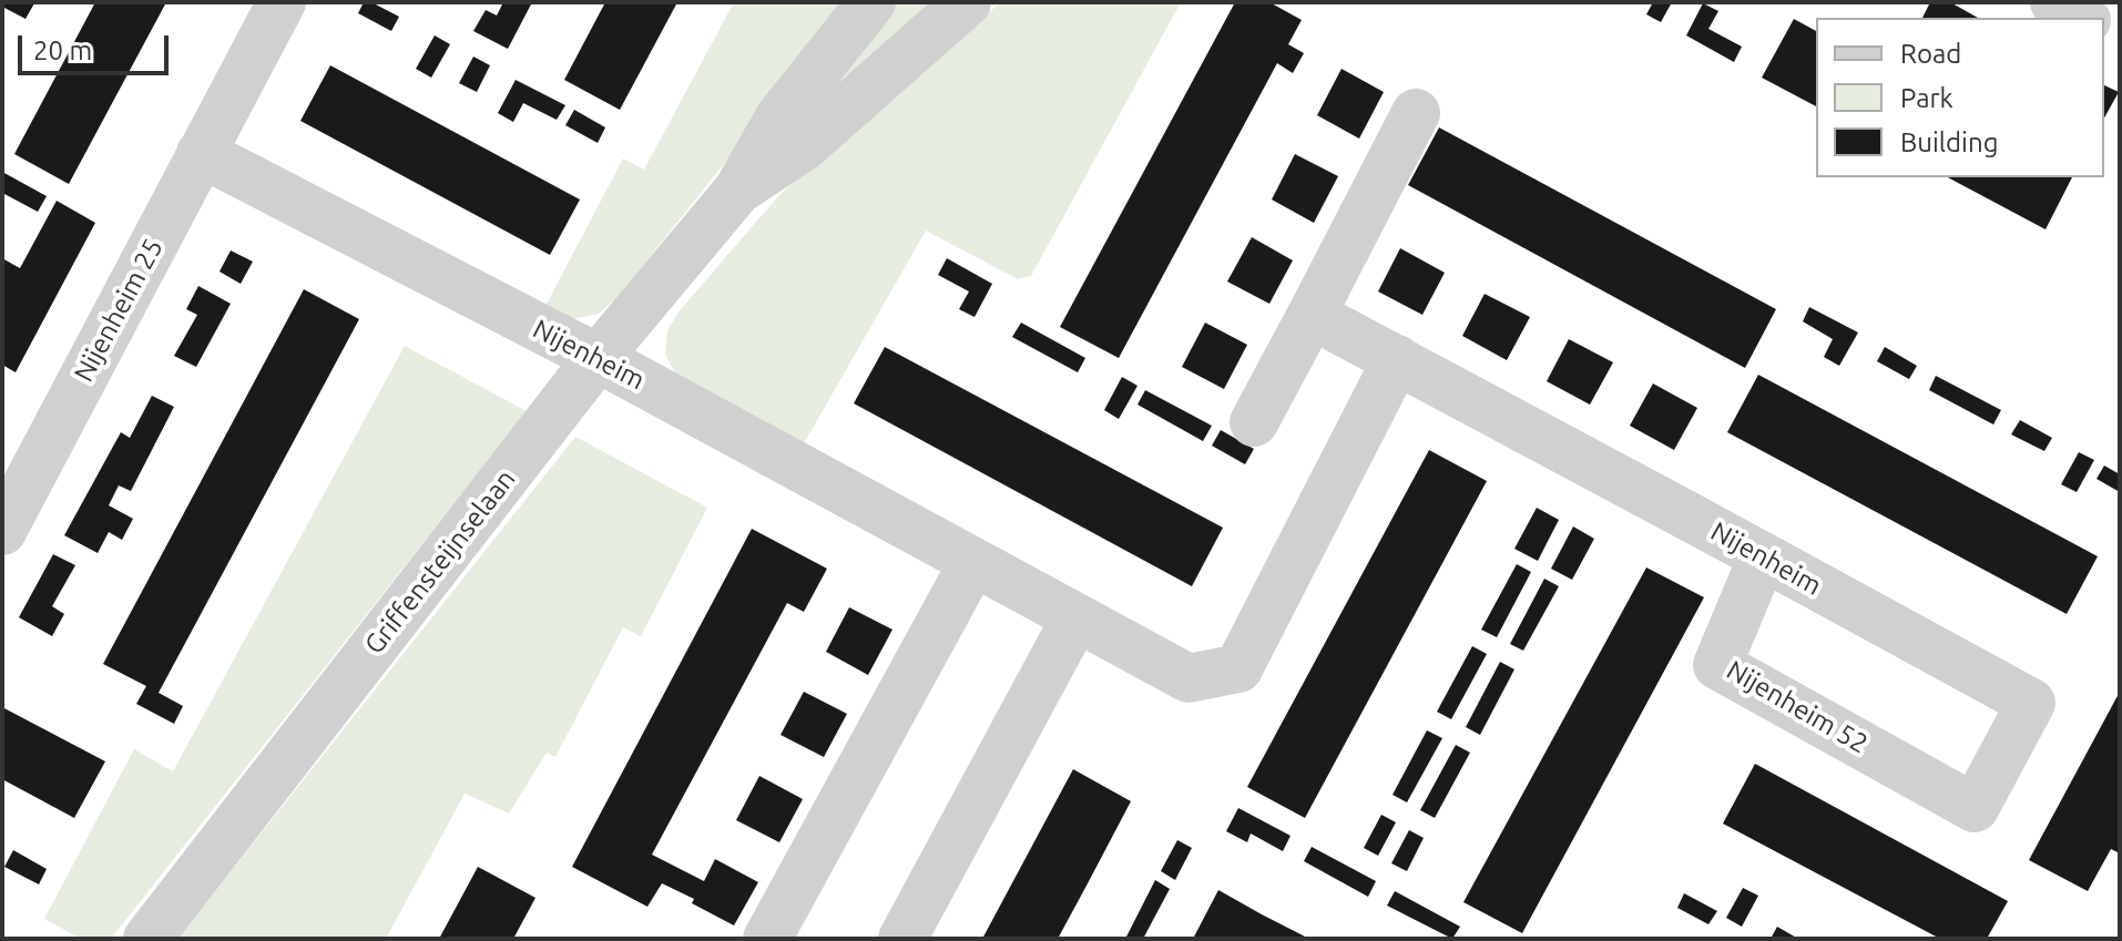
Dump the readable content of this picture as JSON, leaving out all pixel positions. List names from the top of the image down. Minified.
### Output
{"streets":{"street":["Nijenheim 25","Nijenheim","Griffensteijnselaan","Nijenheim 52"]},"crossings":[["Nijenheim 25","Nijenheim"],["Nijenheim","Griffensteijnselaan"],["Nijenheim","Nijenheim 52"]],"legend":["Road","Park","Building"],"scale_bar":"20 m"}
